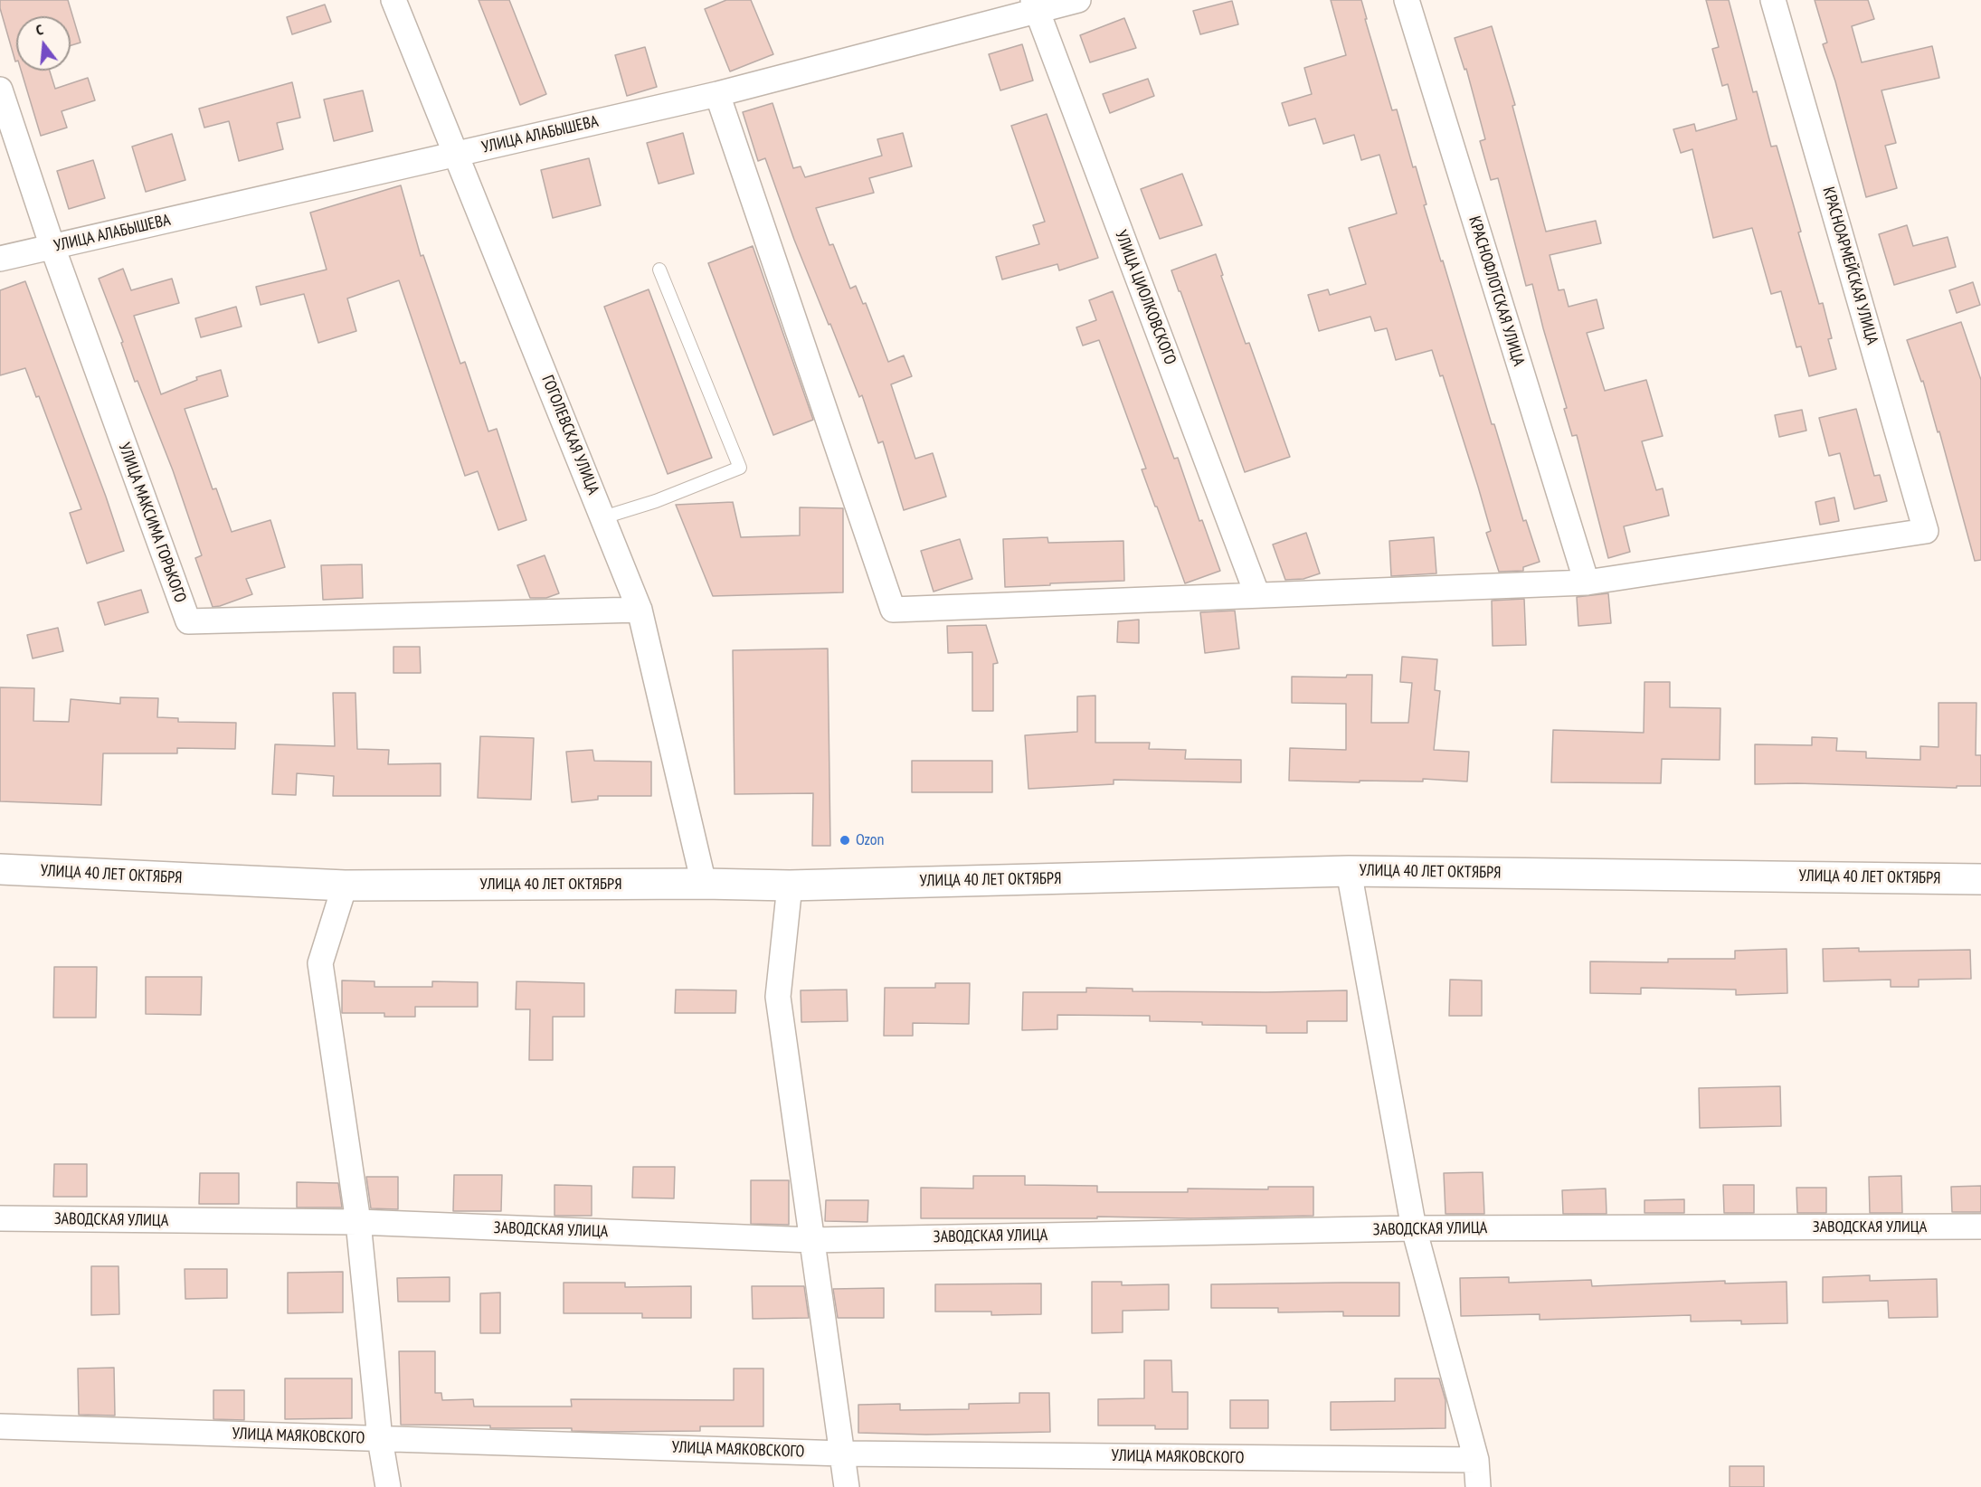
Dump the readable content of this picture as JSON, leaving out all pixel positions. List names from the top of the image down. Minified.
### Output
{"streets":{"street":["УЛИЦА АЛАБЫШЕВА","КРАСНОАРМЕЙСКАЯ УЛИЦА","КРАСНОФЛОТСКАЯ УЛИЦА","УЛИЦА ЦИОЛКОВСКОГО","ГОГОЛЕВСКАЯ УЛИЦА","УЛИЦА МАКСИМА ГОРЬКОГО","УЛИЦА 40 ЛЕТ ОКТЯБРЯ","ЗАВОДСКАЯ УЛИЦА","УЛИЦА МАЯКОВСКОГО"]},"crossings":[["УЛИЦА АЛАБЫШЕВА","УЛИЦА ЦИОЛКОВСКОГО"],["УЛИЦА АЛАБЫШЕВА","ГОГОЛЕВСКАЯ УЛИЦА"],["УЛИЦА АЛАБЫШЕВА","УЛИЦА МАКСИМА ГОРЬКОГО"],["КРАСНОАРМЕЙСКАЯ УЛИЦА","КРАСНОФЛОТСКАЯ УЛИЦА"],["ГОГОЛЕВСКАЯ УЛИЦА","УЛИЦА МАКСИМА ГОРЬКОГО"],["ГОГОЛЕВСКАЯ УЛИЦА","УЛИЦА 40 ЛЕТ ОКТЯБРЯ"]],"places":["Ozon"],"north":"top"}
